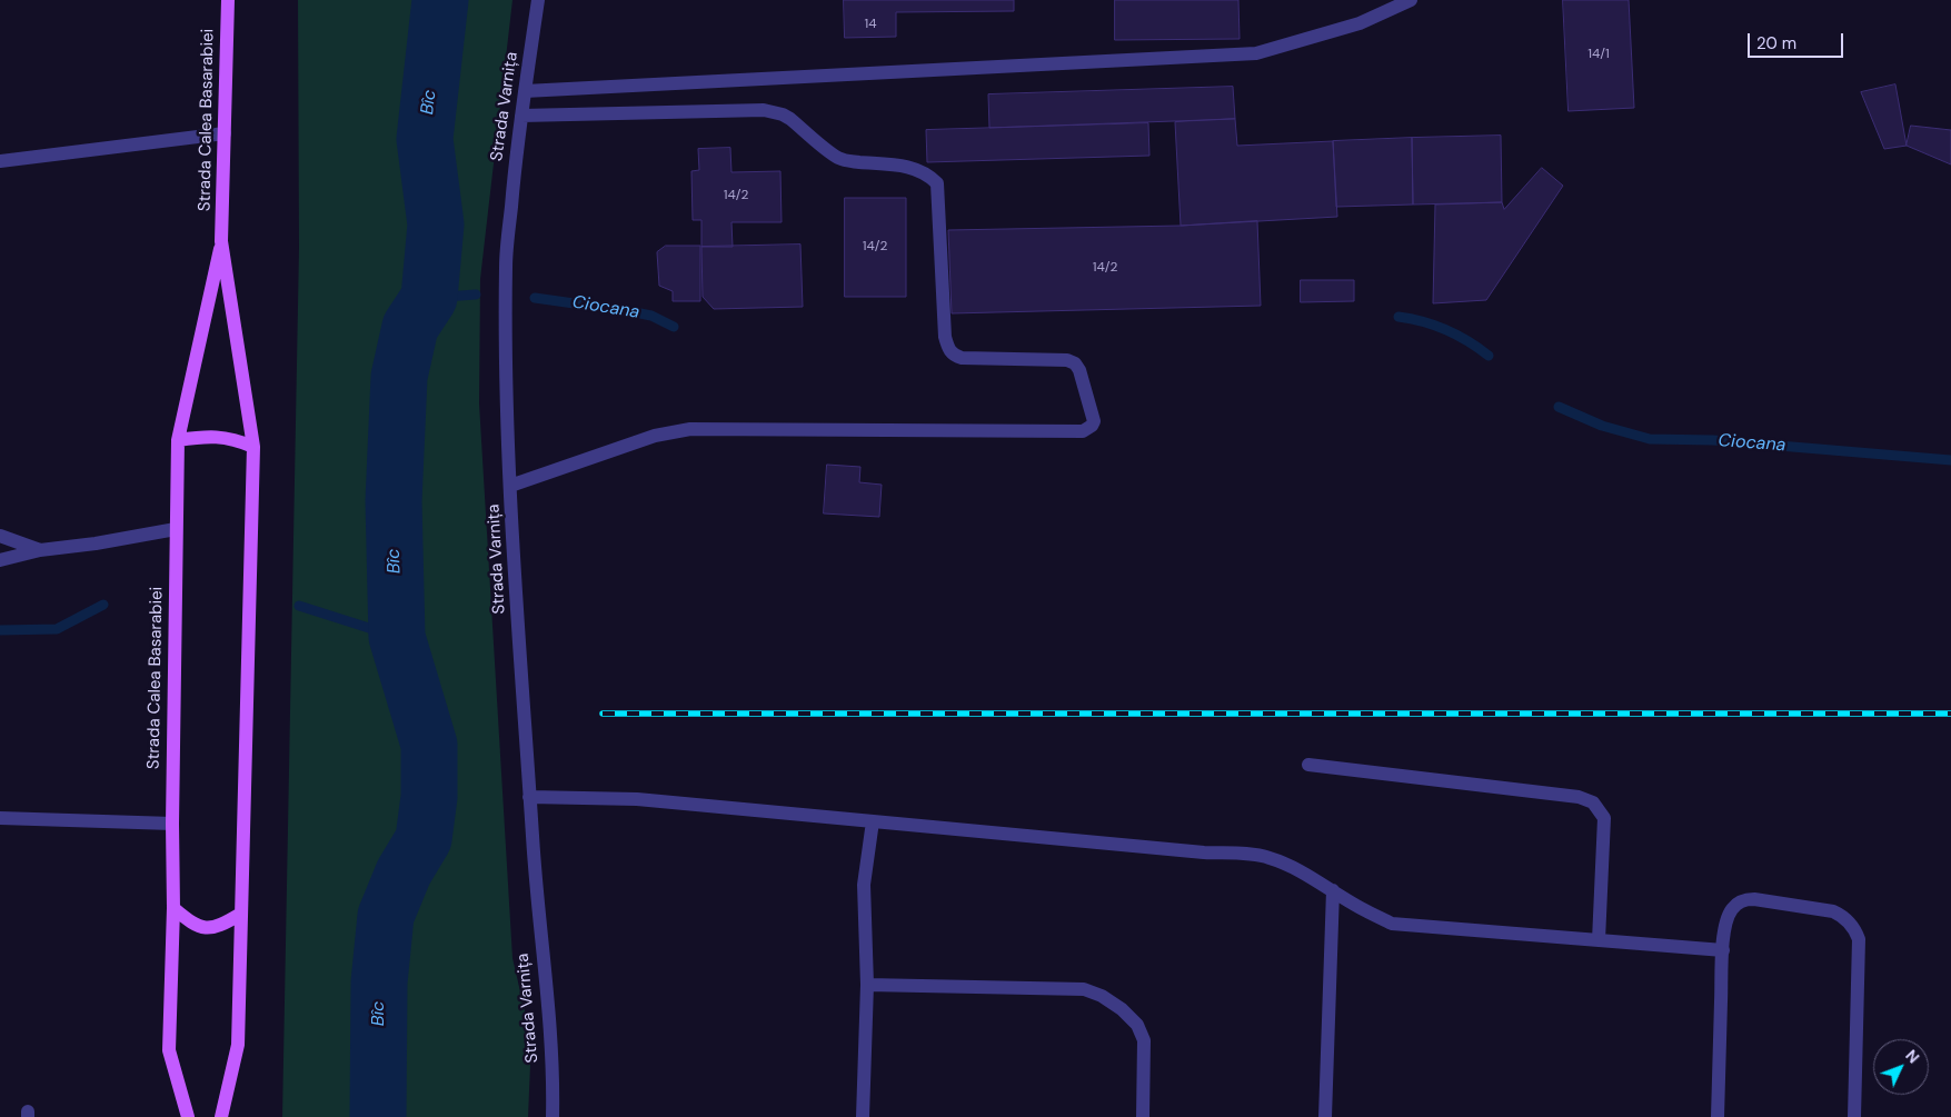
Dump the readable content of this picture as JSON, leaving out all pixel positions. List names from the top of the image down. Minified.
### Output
{"streets":{"main road":["Strada Calea Basarabiei"],"street":["Strada Varnița"]},"water":["Bîc","Ciocana"],"house_numbers":["14","14/1","14/2","14/2","14/2"],"scale_bar":"20 m","north":"top right"}
